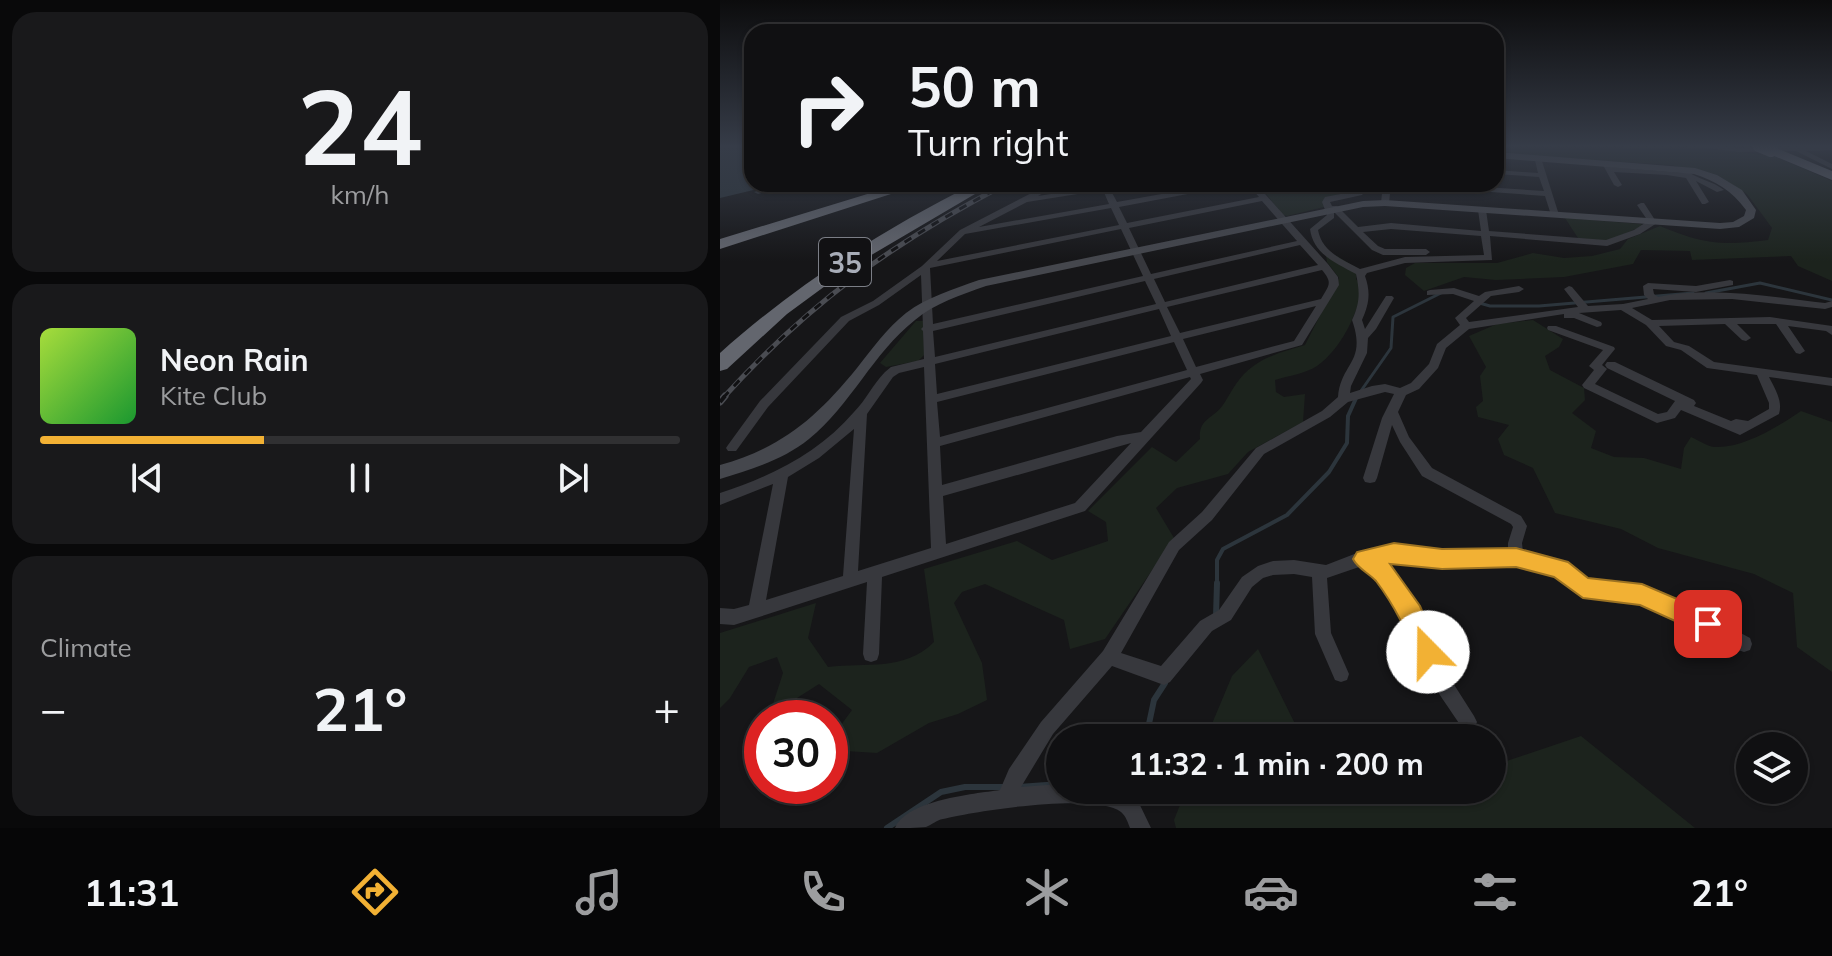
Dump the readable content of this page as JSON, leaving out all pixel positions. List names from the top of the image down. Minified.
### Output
{"streets":{"highway":["35"]},"page":{"tile":[["24","km/h"],"Climate"],"turn":["50 m","Turn right"],"song":["Neon Rain","Kite Club"],"heat":["−","21°","+"],"limit":"30","trip":"11:32 · 1 min · 200 m","tabs":["11:31","21°"]}}
